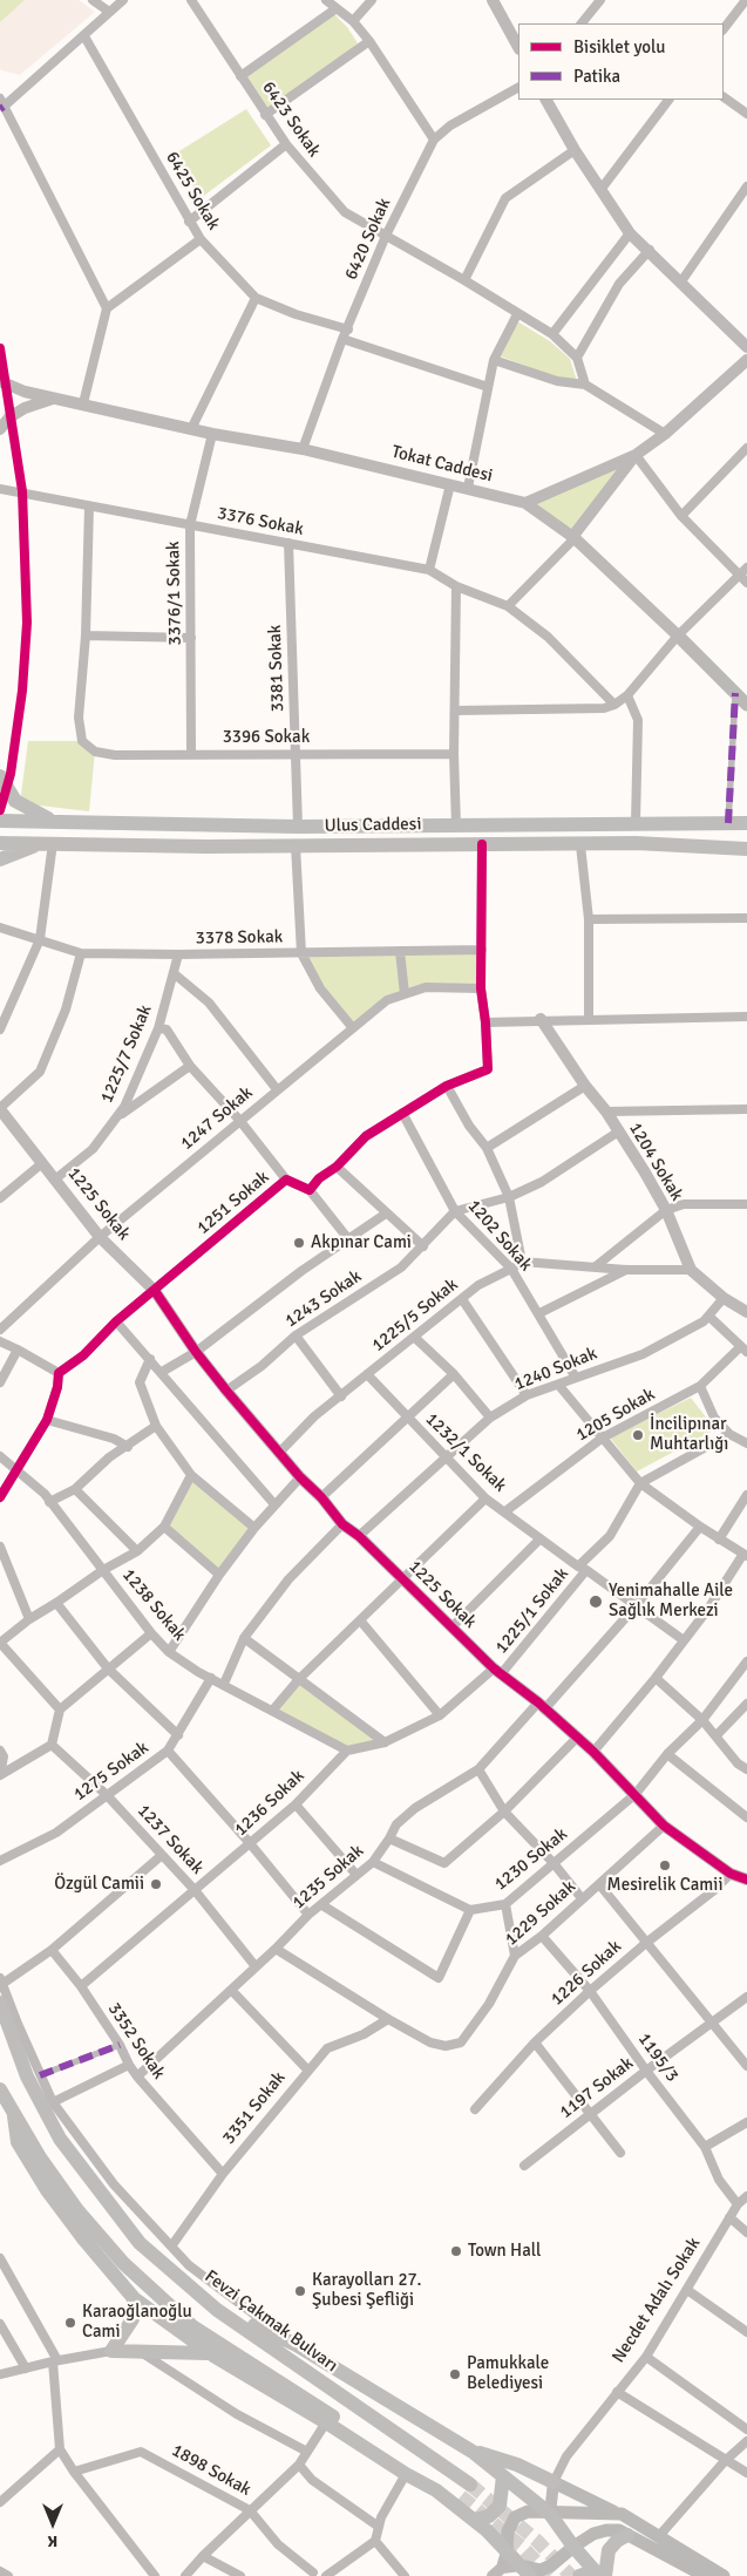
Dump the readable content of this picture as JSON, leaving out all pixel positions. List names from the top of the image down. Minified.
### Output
{"streets":{"main road":["Tokat Caddesi","Ulus Caddesi","Fevzi Çakmak Bulvarı"],"street":["6423 Sokak","6425 Sokak","6420 Sokak","3376 Sokak","3376/1 Sokak","3381 Sokak","3396 Sokak","3378 Sokak","1225/7 Sokak","1247 Sokak","1204 Sokak","1251 Sokak","1225 Sokak","1202 Sokak","1243 Sokak","1225/5 Sokak","1240 Sokak","1205 Sokak","1232/1 Sokak","1238 Sokak","1225/1 Sokak","1275 Sokak","1236 Sokak","1237 Sokak","1230 Sokak","1235 Sokak","1229 Sokak","1226 Sokak","3352 Sokak","1195/3","1197 Sokak","3351 Sokak","Necdet Adalı Sokak","1898 Sokak"]},"crossings":[["6423 Sokak","6420 Sokak"],["6425 Sokak","6420 Sokak"],["6420 Sokak","Tokat Caddesi"],["Tokat Caddesi","3376/1 Sokak"],["3376 Sokak","3376/1 Sokak"],["3376 Sokak","3381 Sokak"],["3376/1 Sokak","3396 Sokak"],["3381 Sokak","3396 Sokak"],["3381 Sokak","Ulus Caddesi"],["3378 Sokak","1225/7 Sokak"],["1225/7 Sokak","1225 Sokak"],["1247 Sokak","1225 Sokak"],["1204 Sokak","1240 Sokak"],["1251 Sokak","1225 Sokak"],["1225 Sokak","1243 Sokak"],["1225 Sokak","1225/5 Sokak"],["1225 Sokak","1240 Sokak"],["1225 Sokak","1225/1 Sokak"],["1225 Sokak","1230 Sokak"],["1225 Sokak","1235 Sokak"],["1225 Sokak","1229 Sokak"],["1225 Sokak","1226 Sokak"],["1202 Sokak","1243 Sokak"],["1202 Sokak","1225/5 Sokak"],["1202 Sokak","1240 Sokak"],["1225/5 Sokak","1232/1 Sokak"],["1240 Sokak","1232/1 Sokak"],["1205 Sokak","1232/1 Sokak"],["1232/1 Sokak","1225/1 Sokak"],["1232/1 Sokak","1235 Sokak"],["1238 Sokak","1275 Sokak"],["1238 Sokak","1236 Sokak"],["1275 Sokak","1237 Sokak"],["1236 Sokak","1237 Sokak"],["1236 Sokak","3352 Sokak"],["1237 Sokak","1235 Sokak"],["1235 Sokak","1229 Sokak"],["1235 Sokak","3352 Sokak"],["1229 Sokak","1195/3"],["1229 Sokak","3351 Sokak"],["1226 Sokak","1195/3"],["3352 Sokak","3351 Sokak"],["1195/3","1197 Sokak"],["1195/3","Necdet Adalı Sokak"]],"places":["Akpınar Cami","İncilipınar Muhtarlığı","Yenimahalle Aile Sağlık Merkezi","Mesirelik Camii","Özgül Camii","Town Hall","Karayolları 27. Şubesi Şefliği","Karaoğlanoğlu Cami","Pamukkale Belediyesi"],"legend":["Bisiklet yolu","Patika"],"north":"bottom"}
